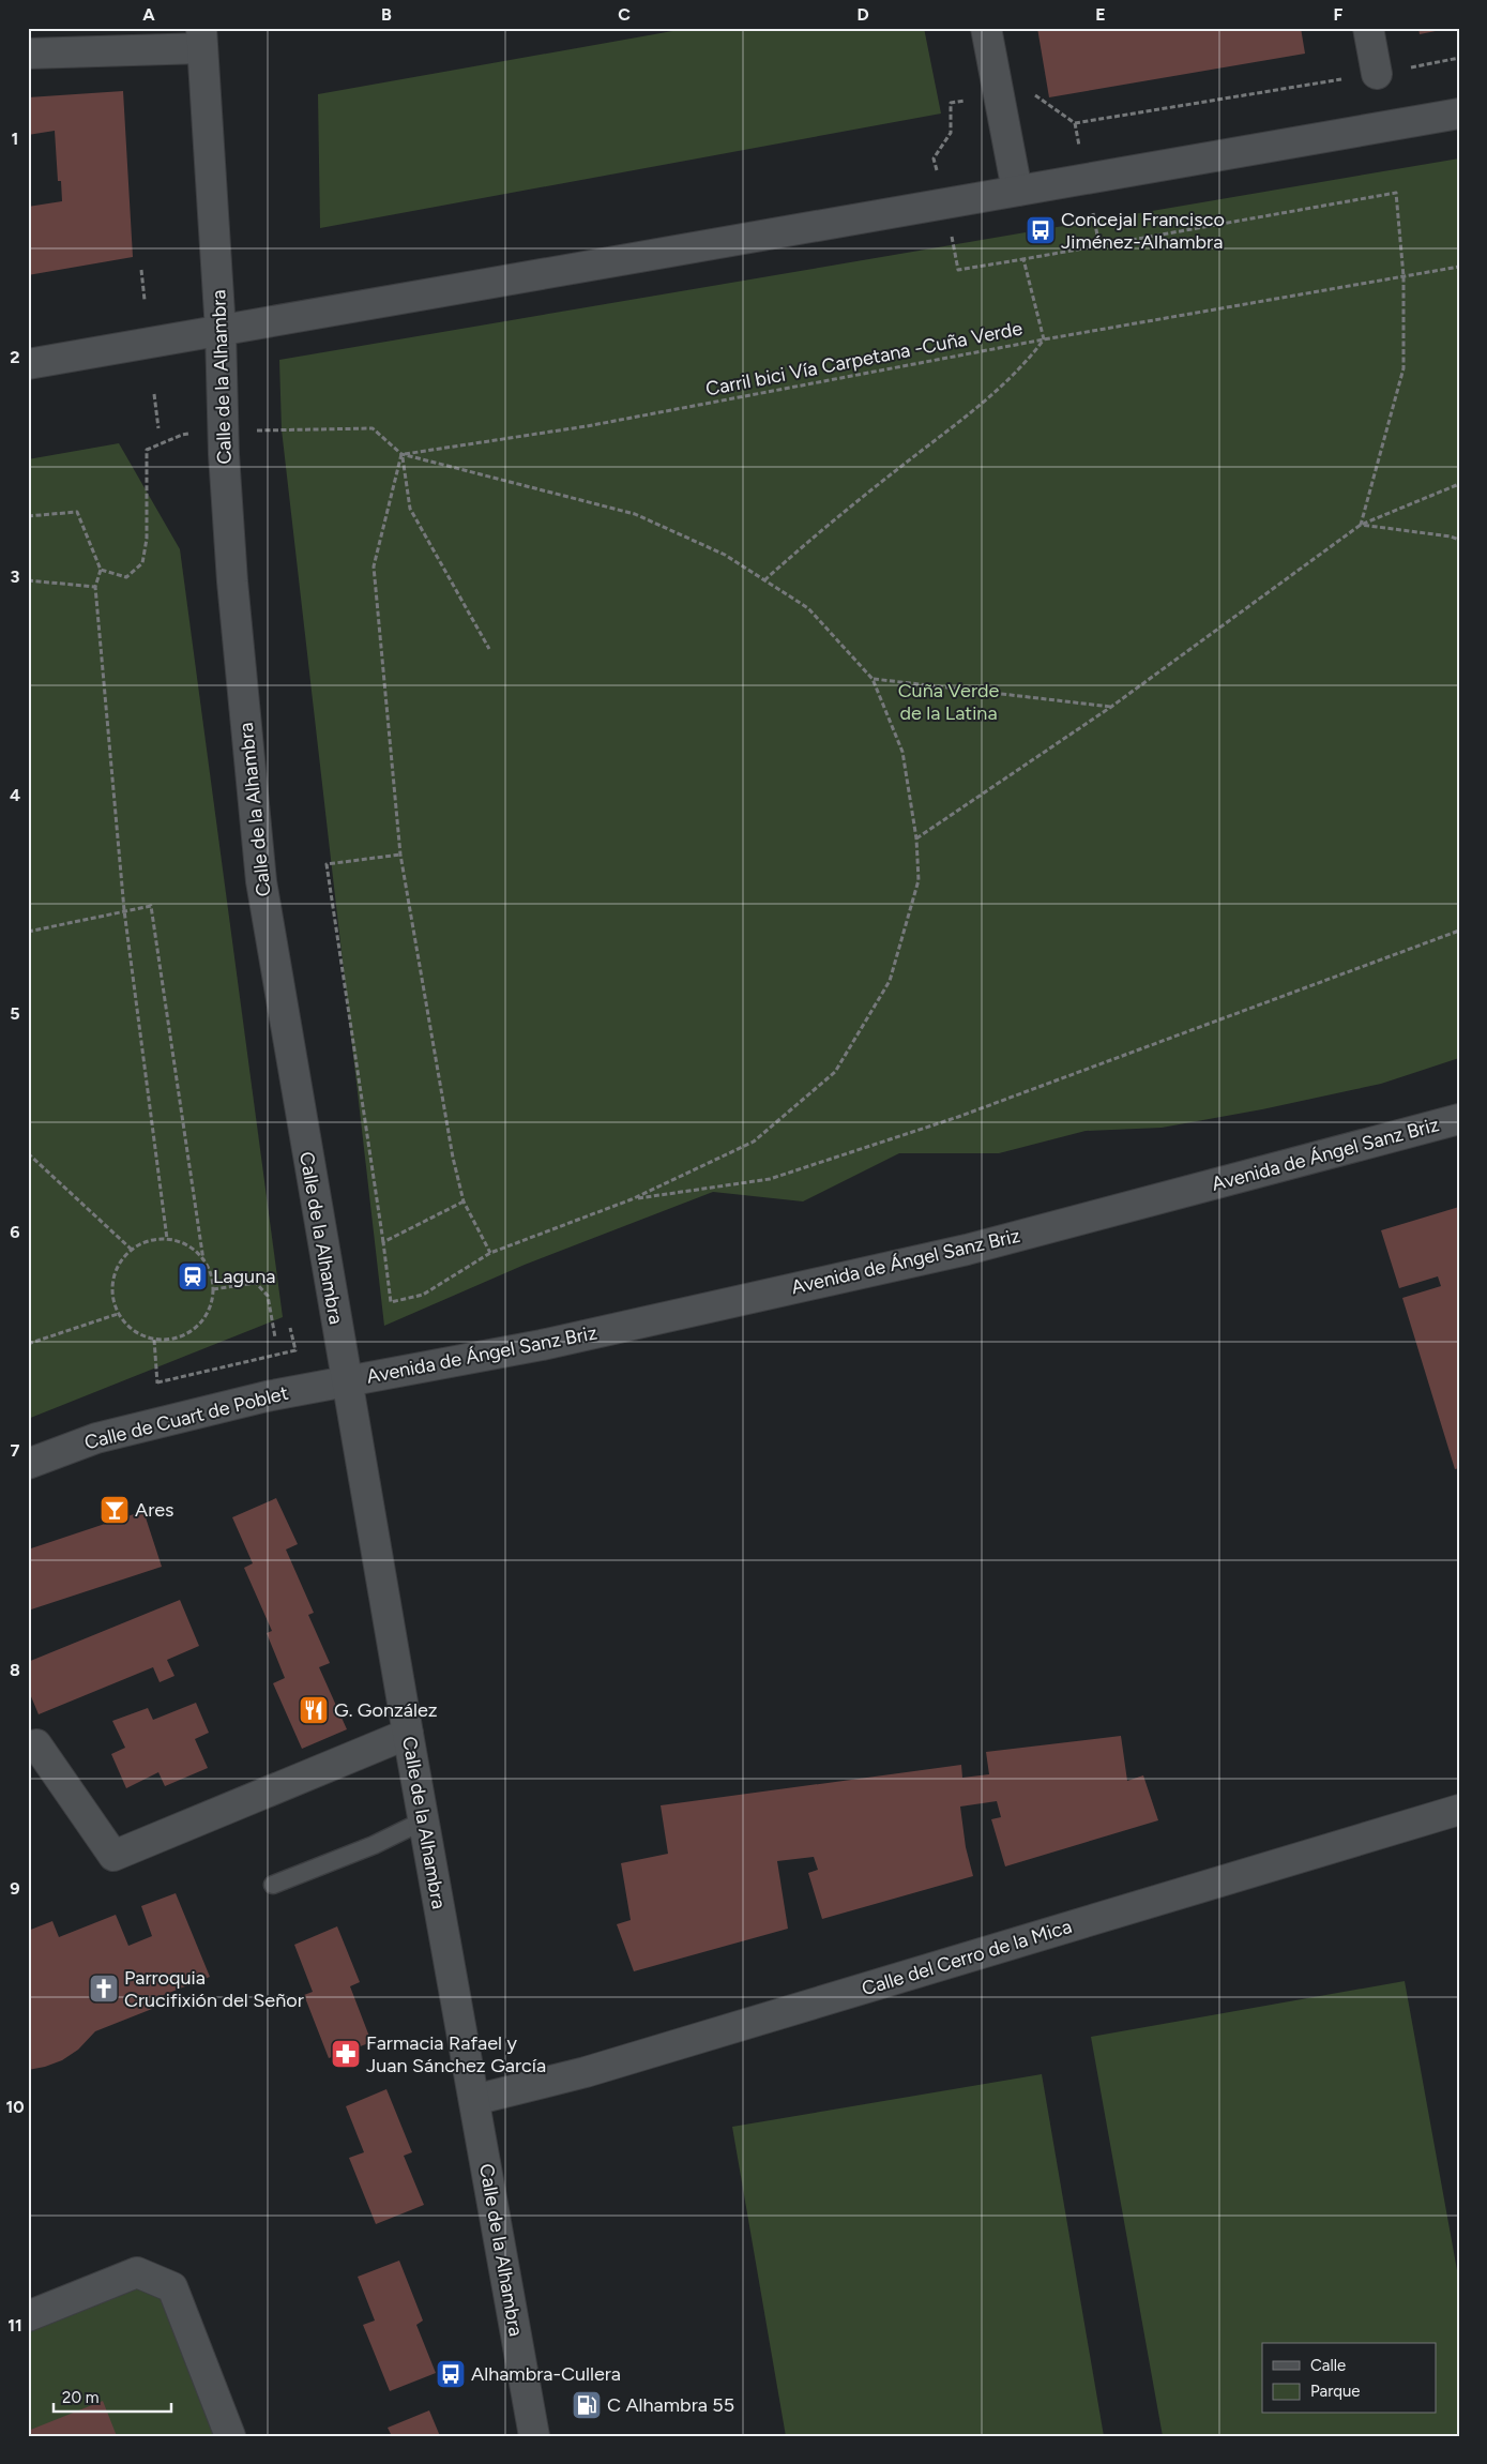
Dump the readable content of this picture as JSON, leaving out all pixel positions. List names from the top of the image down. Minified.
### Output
{"streets":{"street":["Calle de la Alhambra","Avenida de Ángel Sanz Briz","Calle de Cuart de Poblet","Calle del Cerro de la Mica"],"path":["Carril bici Vía Carpetana -Cuña Verde"]},"crossings":[["Calle de la Alhambra","Avenida de Ángel Sanz Briz"],["Calle de la Alhambra","Calle de Cuart de Poblet"],["Calle de la Alhambra","Calle del Cerro de la Mica"],["Avenida de Ángel Sanz Briz","Calle de Cuart de Poblet"]],"parks":["Cuña Verde de la Latina"],"places":{"bus stop":["Concejal Francisco Jiménez-Alhambra","Alhambra-Cullera"],"station":["Laguna"],"bar":["Ares"],"restaurant":["G. González"],"church":["Parroquia Crucifixión del Señor"],"pharmacy":["Farmacia Rafael y Juan Sánchez García"],"fuel station":["C Alhambra 55"]},"legend":["Calle","Parque"],"scale_bar":"20 m","grid":{"columns":["A","B","C","D","E","F"],"rows":["1","2","3","4","5","6","7","8","9","10","11"]}}
